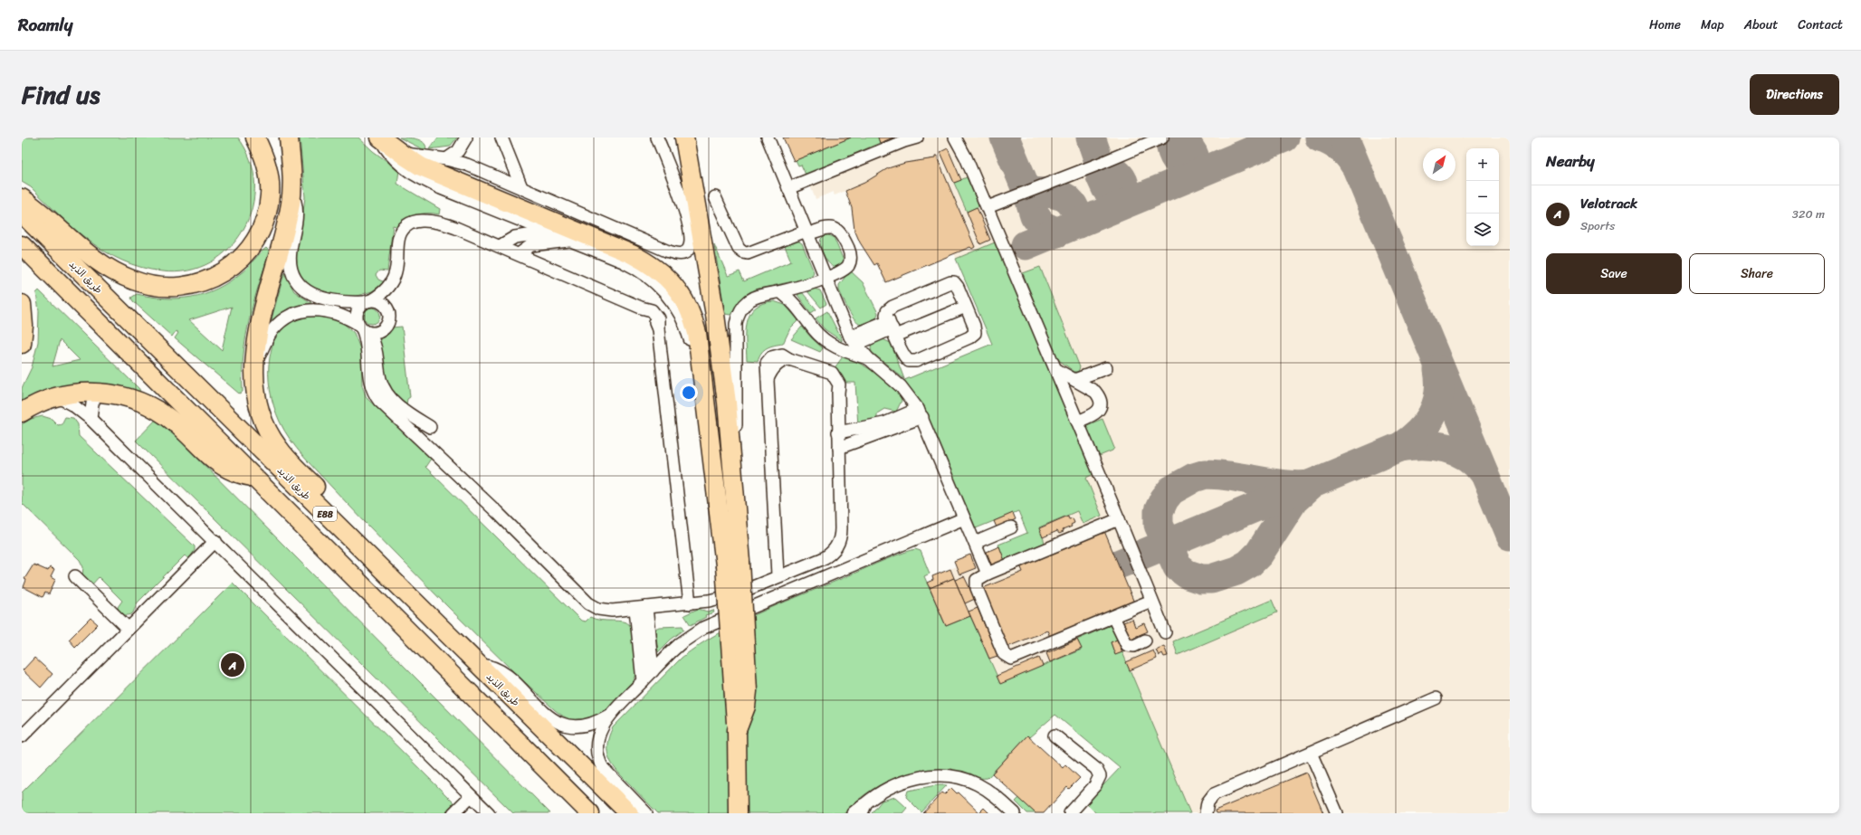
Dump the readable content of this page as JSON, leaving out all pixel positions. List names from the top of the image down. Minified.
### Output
{"streets":{"highway":["طريق الذيد","E88"]},"north":"top right","page":{"header":"Roamly","nav":["Home","Map","About","Contact"],"title":"Find us","buttons":["Directions",["Save","Share"]],"heading":"Nearby","map_buttons":["+","−"],"list":[{"mark":"A","name":"Velotrack","note":"Sports","value":"320 m"}],"pins":"A"}}
